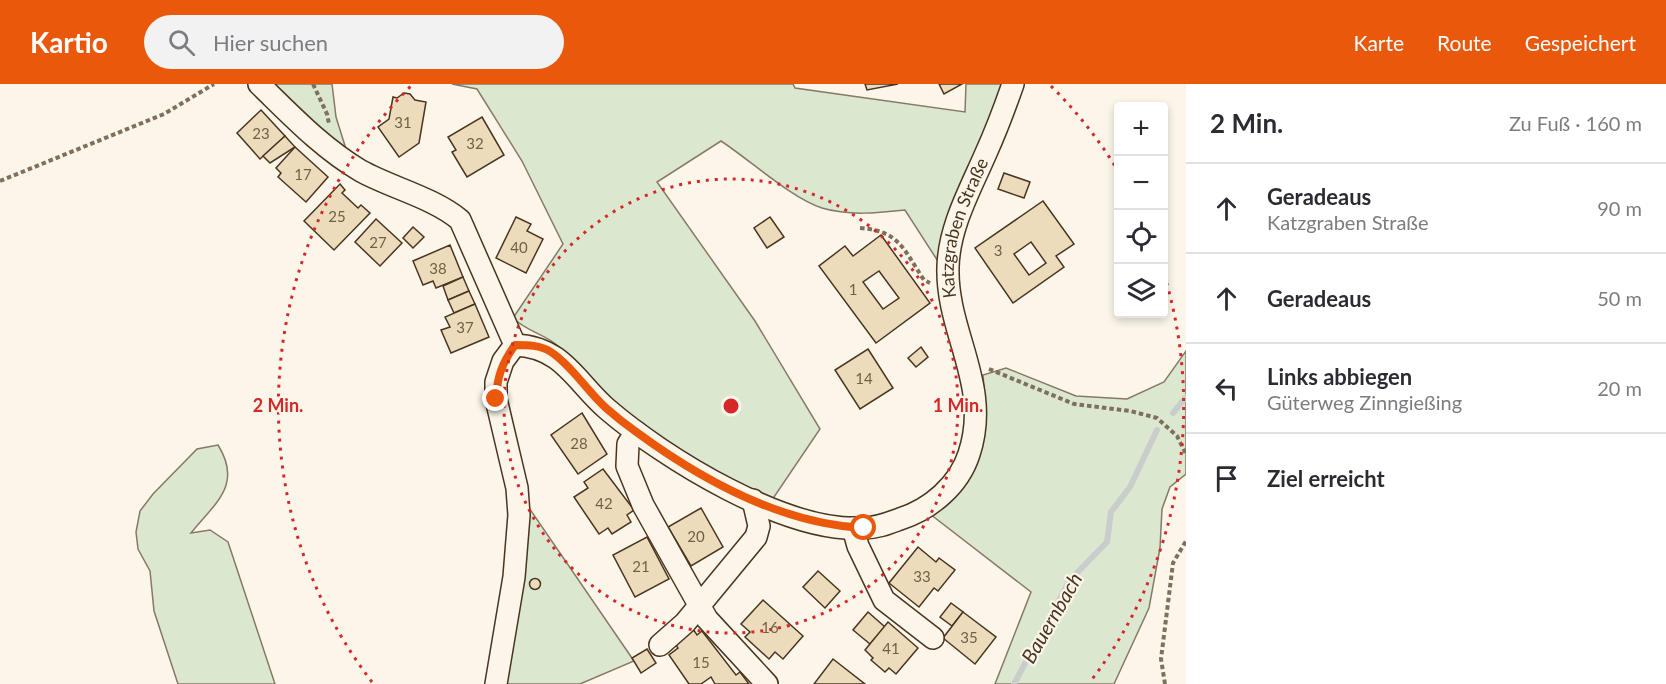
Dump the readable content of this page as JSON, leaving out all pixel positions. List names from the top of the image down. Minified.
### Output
{"streets":{"street":["Katzgraben Straße"]},"water":["Bauernbach"],"house_numbers":["31","23","32","17","25","27","40","3","38","1","37","14","28","42","20","21","33","16","35","41","15"],"page":{"header":"Kartio","search":"Hier suchen","nav":["Karte","Route","Gespeichert"],"heading":["2 Min.","Zu Fuß · 160 m"],"map_buttons":["+","−"],"list":[["Geradeaus","Katzgraben Straße","90 m"],["Geradeaus","50 m"],["Links abbiegen","Güterweg Zinngießing","20 m"],"Ziel erreicht"]},"rings":["1 Min.","2 Min."]}
